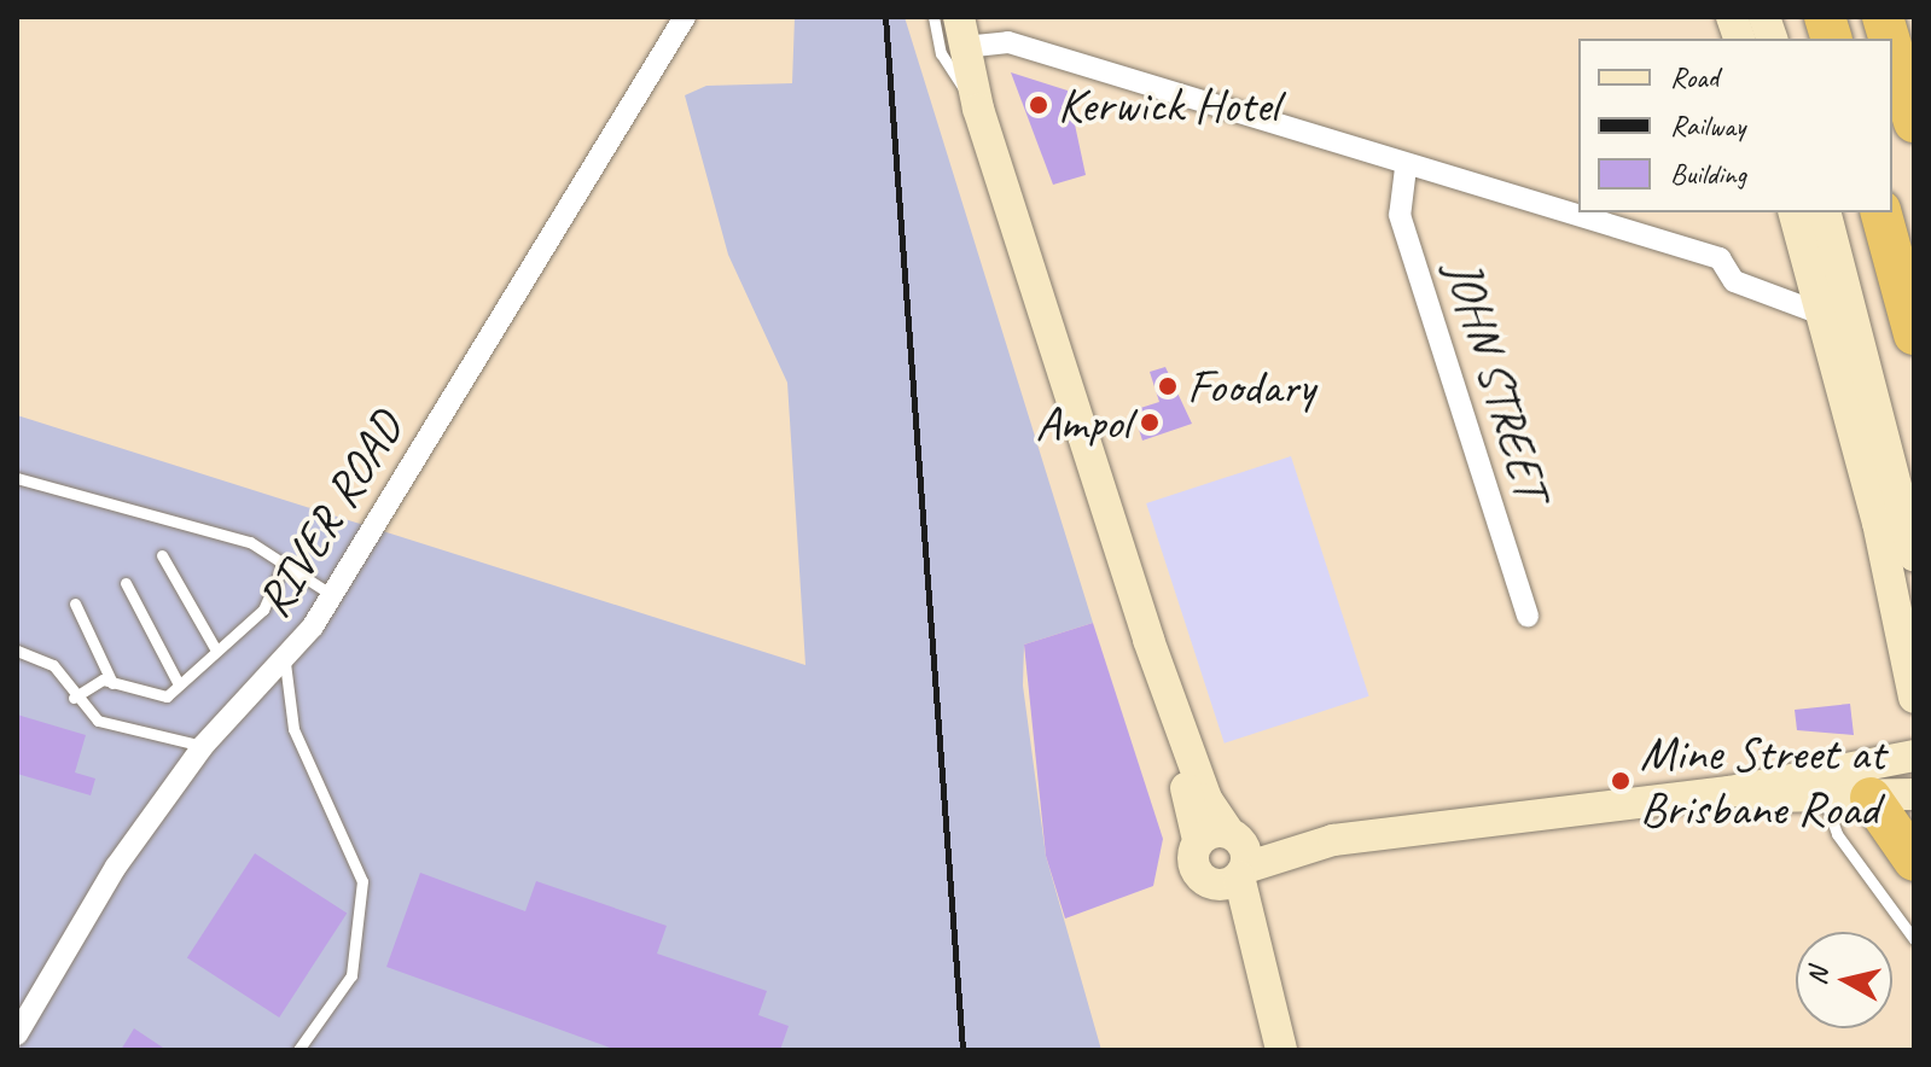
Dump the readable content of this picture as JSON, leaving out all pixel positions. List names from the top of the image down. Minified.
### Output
{"streets":{"street":["JOHN STREET","RIVER ROAD"]},"places":["Kerwick Hotel","Foodary","Ampol","Mine Street at Brisbane Road"],"legend":["Road","Railway","Building"],"north":"left"}
